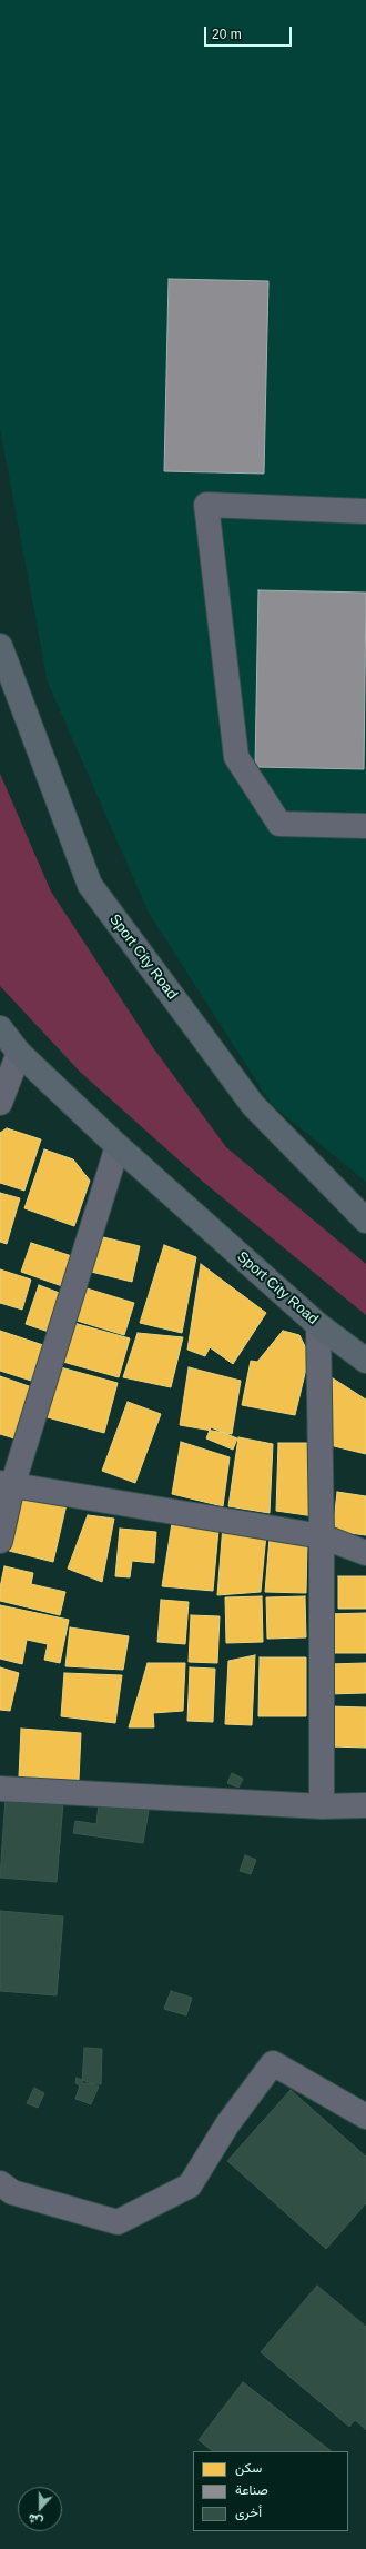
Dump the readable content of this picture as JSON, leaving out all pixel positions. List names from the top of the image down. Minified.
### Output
{"streets":{"main road":["Sport City Road"]},"legend":["سكن","صناعة","أخرى"],"scale_bar":"20 m","north":"bottom"}
